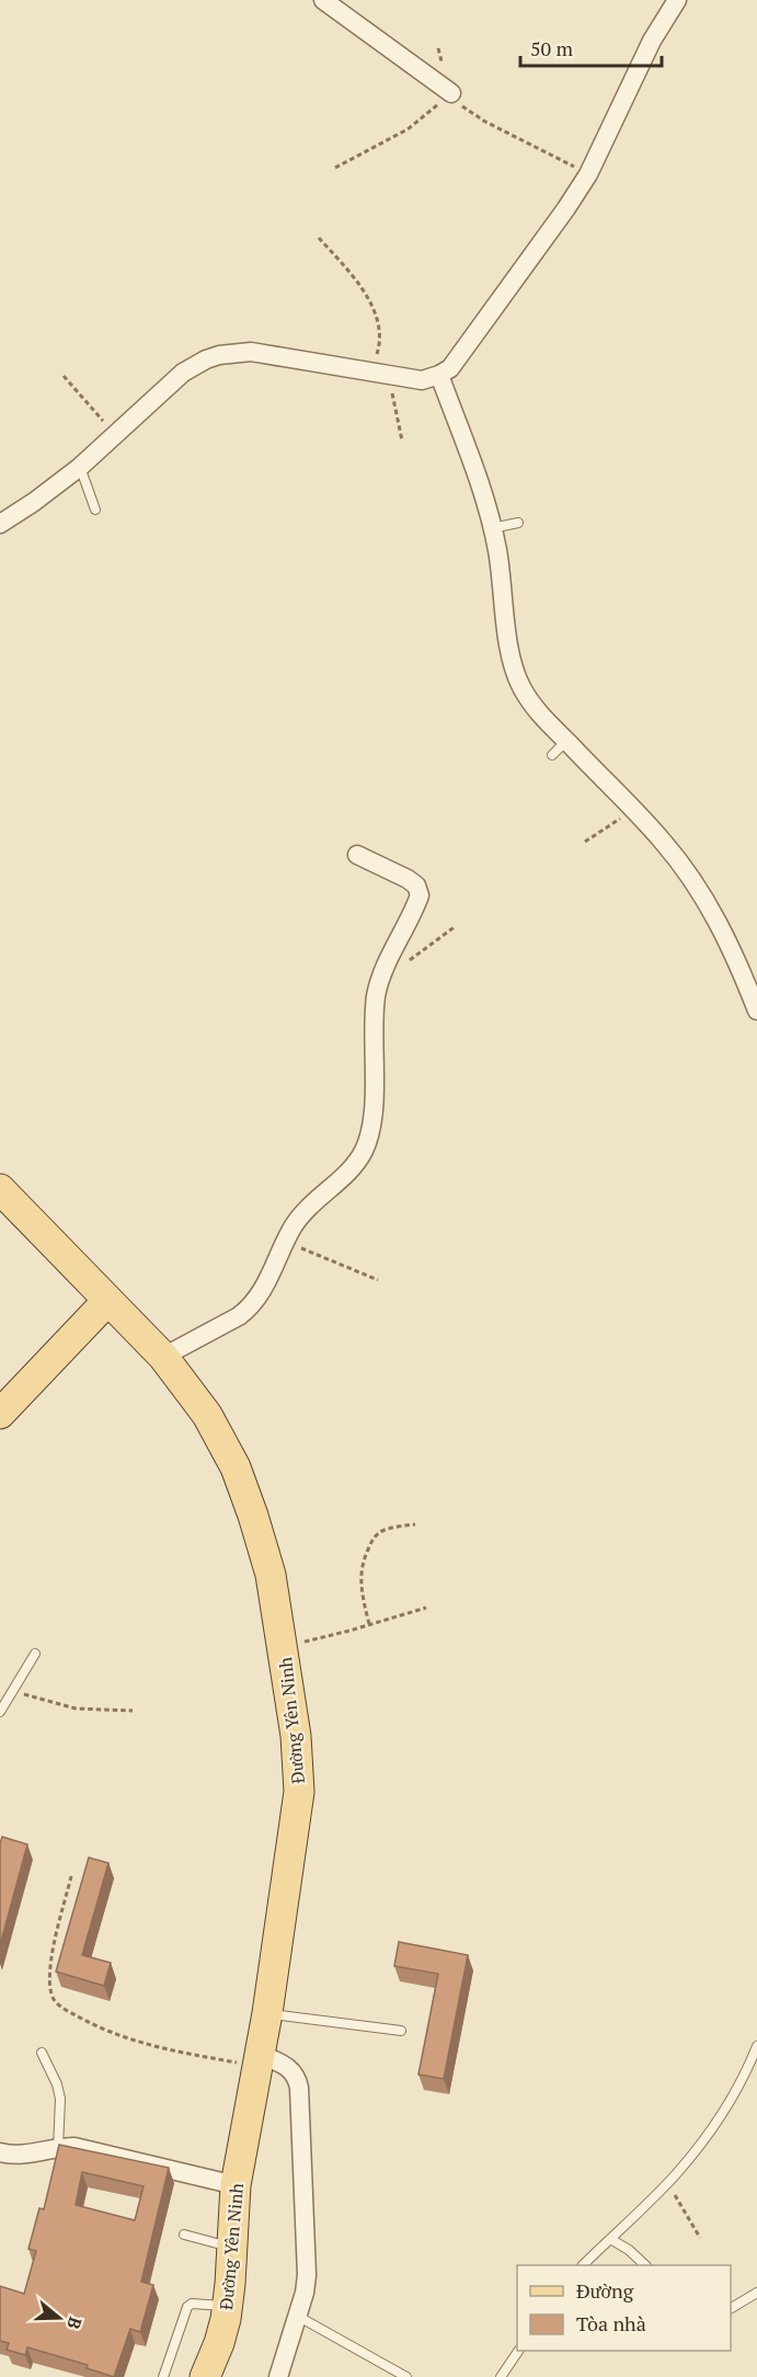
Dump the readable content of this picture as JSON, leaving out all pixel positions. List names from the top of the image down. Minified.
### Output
{"streets":{"main road":["Đường Yên Ninh"]},"legend":["Đường","Tòa nhà"],"scale_bar":"50 m","north":"right"}
